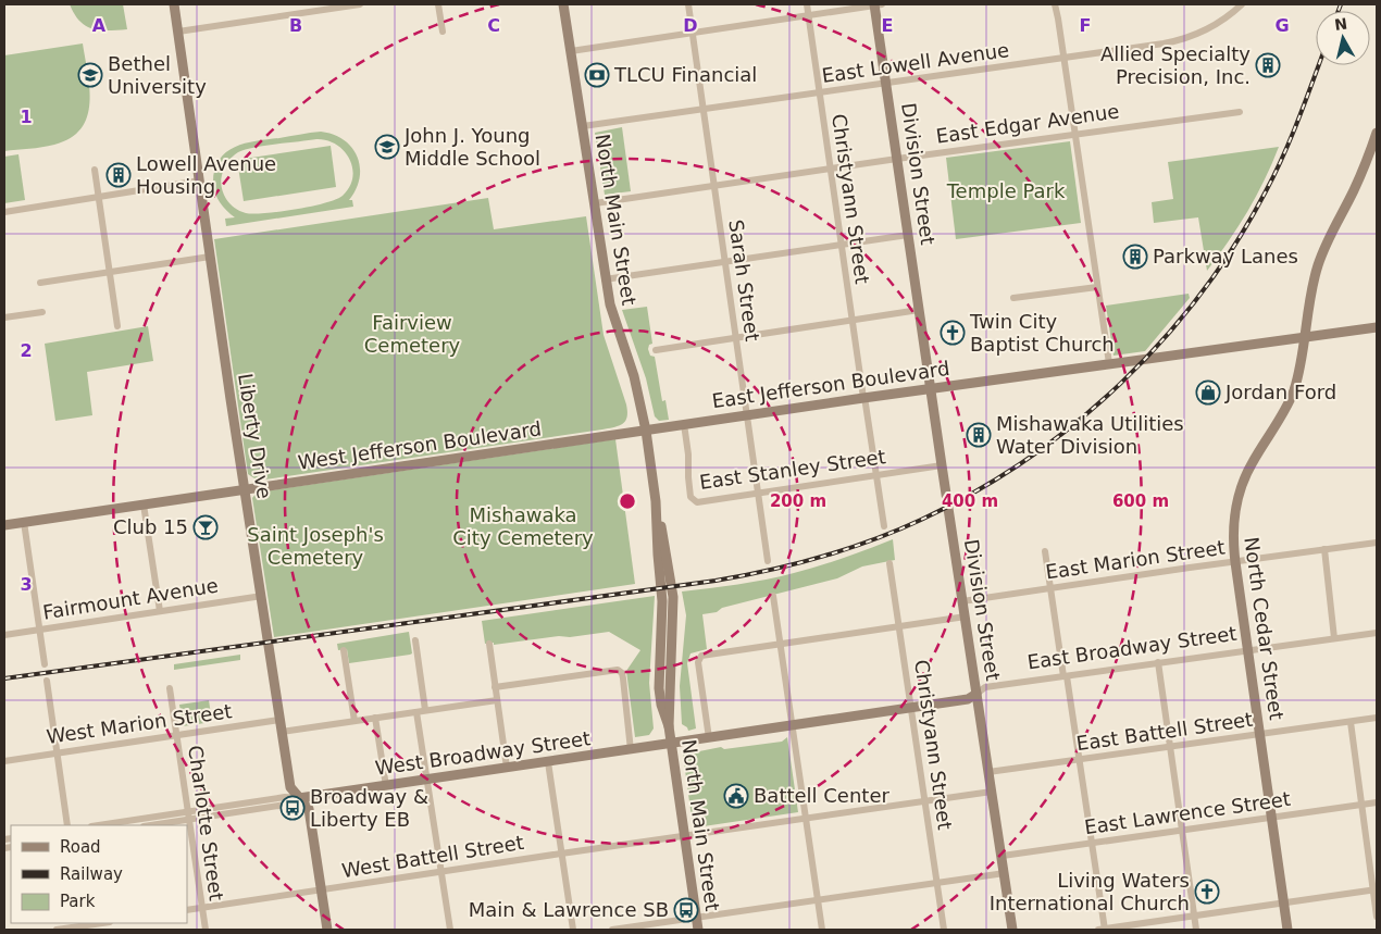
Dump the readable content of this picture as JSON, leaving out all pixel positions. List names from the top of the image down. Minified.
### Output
{"streets":{"street":["East Lowell Avenue","East Edgar Avenue","Division Street","Christyann Street","North Main Street","Sarah Street","East Jefferson Boulevard","Liberty Drive","West Jefferson Boulevard","East Stanley Street","East Marion Street","Fairmount Avenue","North Cedar Street","East Broadway Street","West Marion Street","East Battell Street","West Broadway Street","East Lawrence Street","Charlotte Street","West Battell Street"]},"crossings":[["East Lowell Avenue","Division Street"],["East Lowell Avenue","Christyann Street"],["East Lowell Avenue","North Main Street"],["East Lowell Avenue","Sarah Street"],["East Edgar Avenue","Division Street"],["East Edgar Avenue","Christyann Street"],["East Edgar Avenue","North Main Street"],["East Edgar Avenue","Sarah Street"],["Division Street","East Jefferson Boulevard"],["Division Street","East Stanley Street"],["Division Street","East Marion Street"],["Division Street","East Broadway Street"],["Division Street","East Battell Street"],["Division Street","East Lawrence Street"],["Christyann Street","East Jefferson Boulevard"],["Christyann Street","East Stanley Street"],["Christyann Street","East Broadway Street"],["North Main Street","East Jefferson Boulevard"],["North Main Street","West Jefferson Boulevard"],["North Main Street","East Broadway Street"],["North Main Street","West Broadway Street"],["North Main Street","West Battell Street"],["Sarah Street","East Jefferson Boulevard"],["Sarah Street","East Stanley Street"],["East Jefferson Boulevard","West Jefferson Boulevard"],["East Jefferson Boulevard","East Stanley Street"],["East Jefferson Boulevard","North Cedar Street"],["Liberty Drive","West Jefferson Boulevard"],["Liberty Drive","Fairmount Avenue"],["Liberty Drive","West Marion Street"],["Liberty Drive","West Broadway Street"],["Liberty Drive","West Battell Street"],["East Marion Street","North Cedar Street"],["North Cedar Street","East Broadway Street"],["North Cedar Street","East Battell Street"],["North Cedar Street","East Lawrence Street"],["East Broadway Street","West Broadway Street"],["West Marion Street","Charlotte Street"],["West Broadway Street","Charlotte Street"],["Charlotte Street","West Battell Street"]],"parks":["Temple Park","Fairview Cemetery","Mishawaka City Cemetery","Saint Joseph's Cemetery"],"places":{"building":["Allied Specialty Precision, Inc.","Lowell Avenue Housing","Parkway Lanes","Mishawaka Utilities Water Division"],"school or university":["Bethel University","John J. Young Middle School"],"bank":["TLCU Financial"],"church":["Twin City Baptist Church","Living Waters International Church"],"shop":["Jordan Ford"],"bar":["Club 15"],"public building":["Battell Center"],"bus stop":["Broadway & Liberty EB","Main & Lawrence SB"]},"legend":["Road","Railway","Park"],"north":"top","grid":{"columns":["A","B","C","D","E","F","G"],"rows":["1","2","3"]},"rings":["200 m","400 m","600 m"]}
